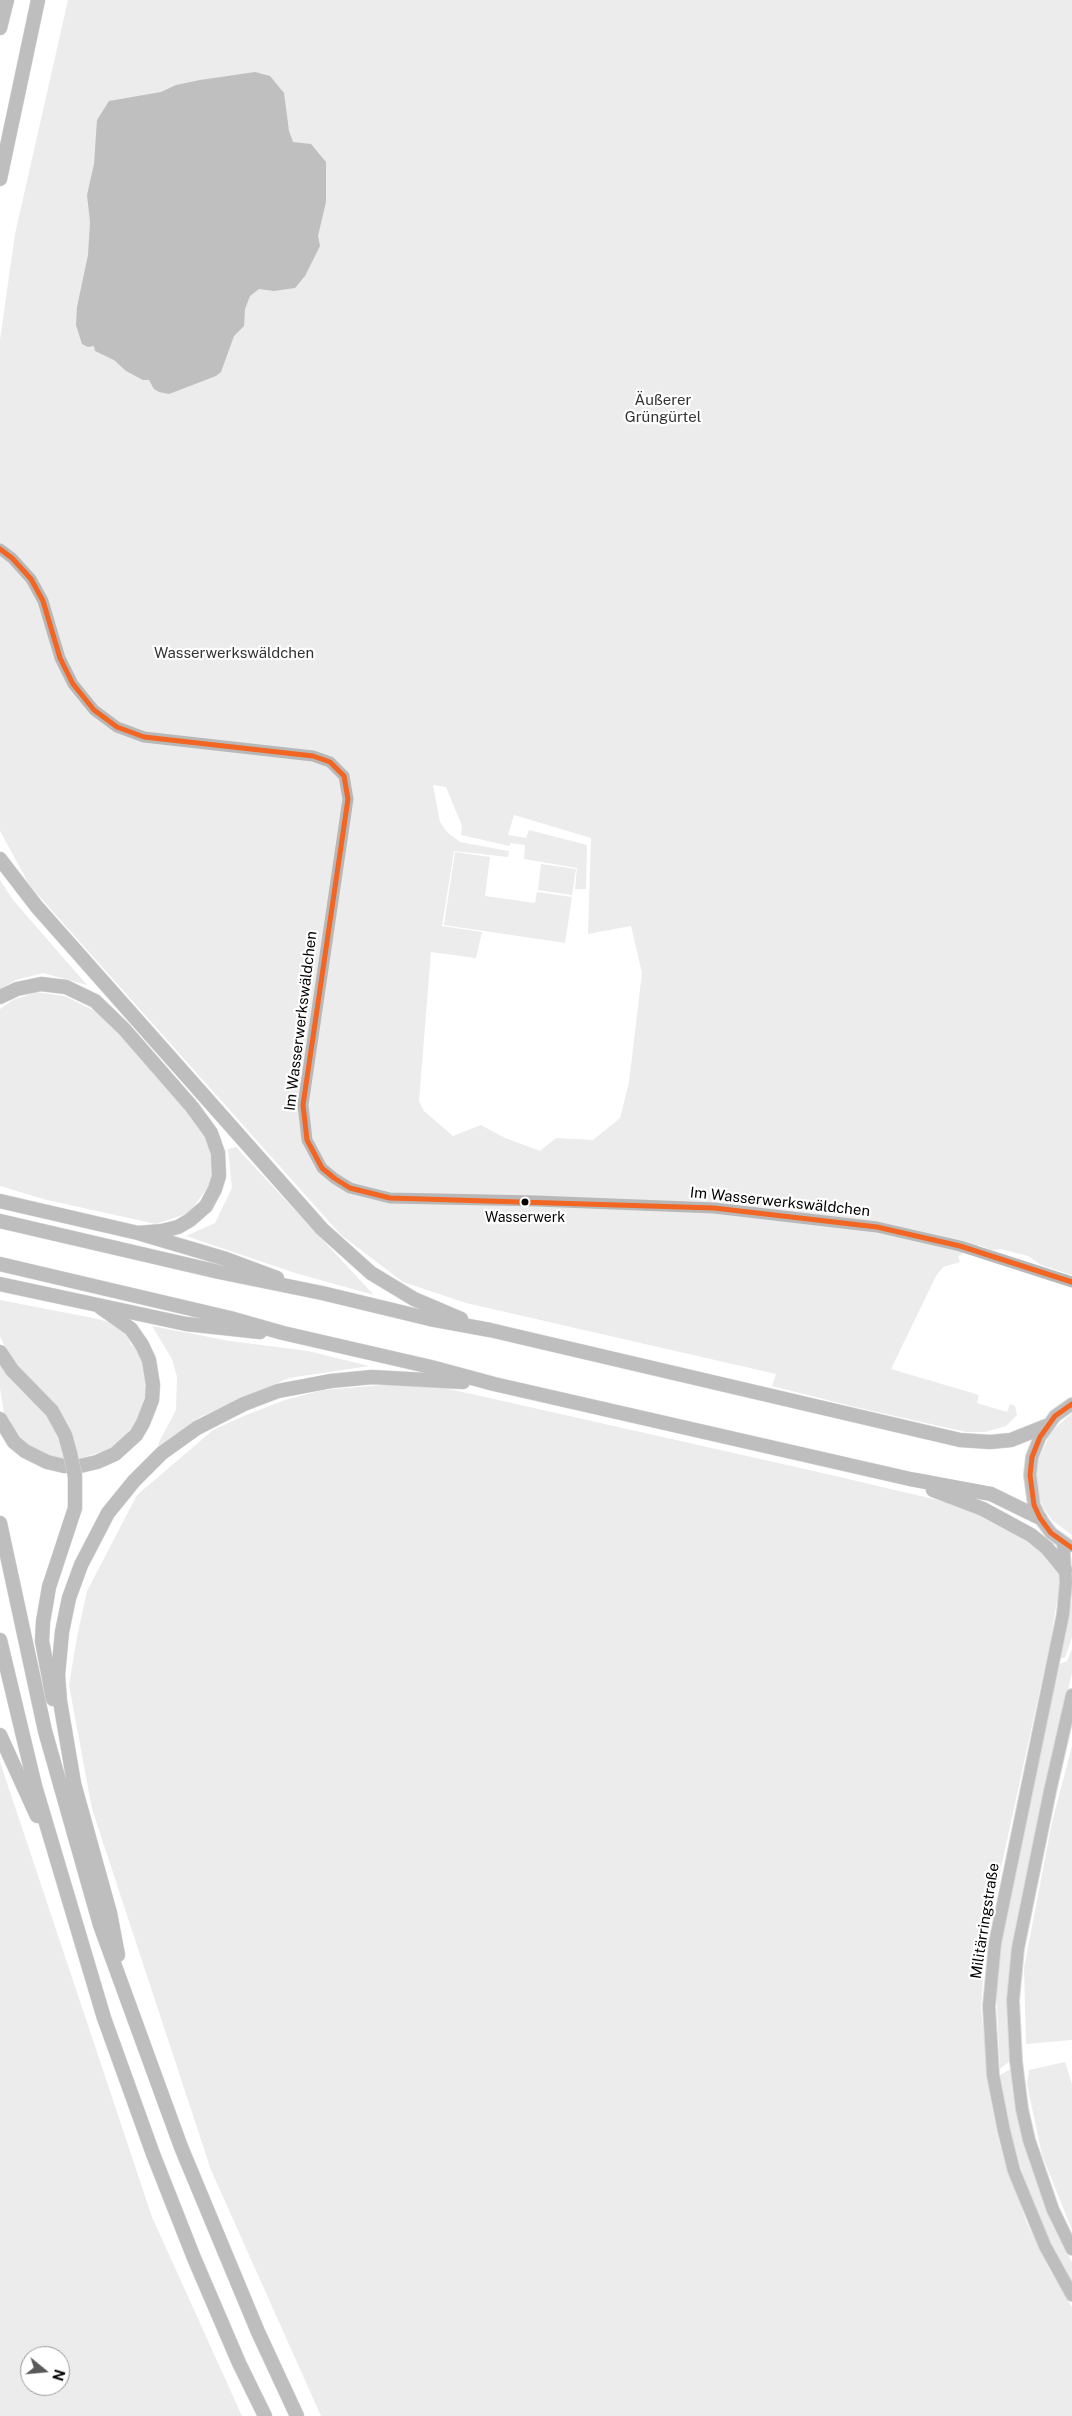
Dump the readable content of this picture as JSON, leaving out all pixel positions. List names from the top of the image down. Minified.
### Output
{"streets":{"main road":["Militärringstraße"],"street":["Im Wasserwerkswäldchen"]},"parks":["Äußerer Grüngürtel","Wasserwerkswäldchen"],"places":["Wasserwerk"],"north":"right"}
